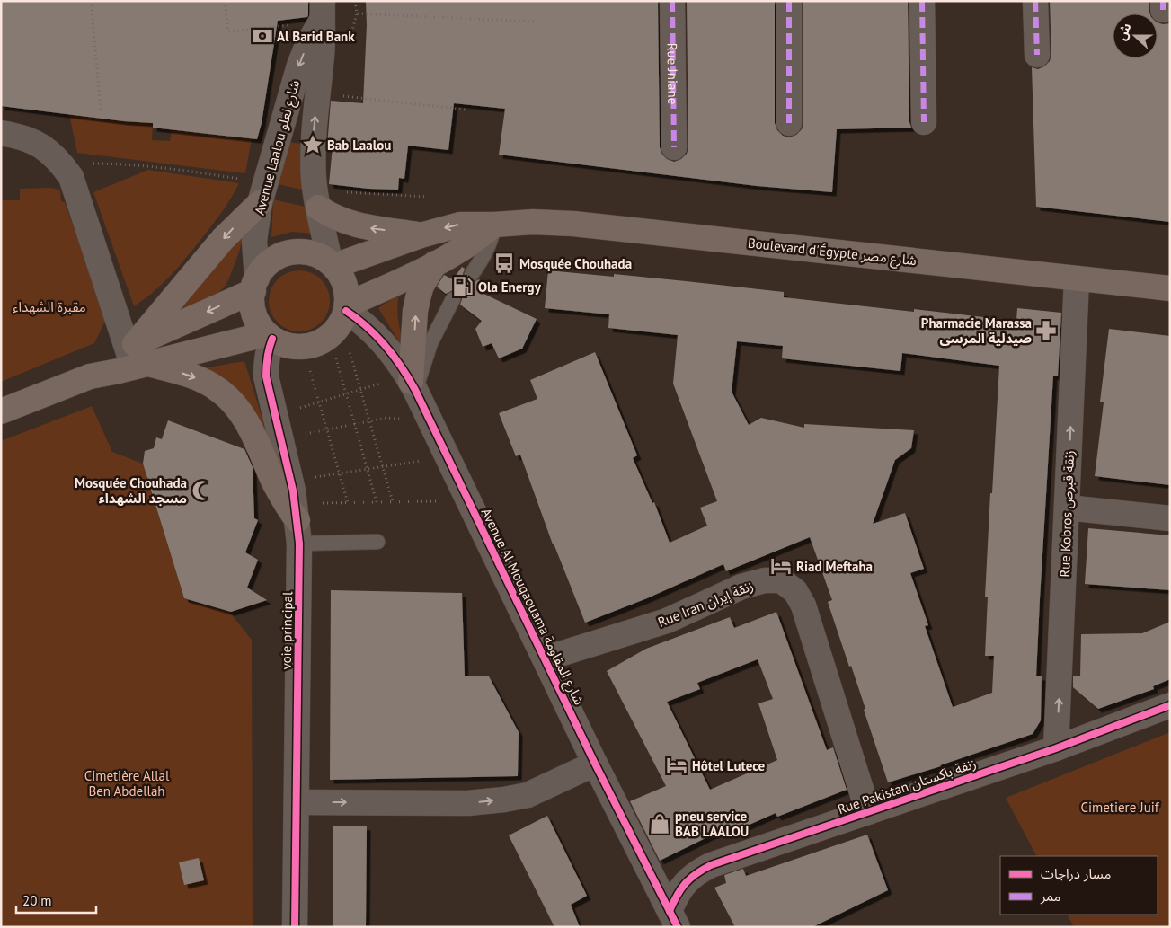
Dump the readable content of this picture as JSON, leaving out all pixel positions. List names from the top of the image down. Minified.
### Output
{"streets":{"main road":["Boulevard d'Égypte شارع مصر"],"street":["Rue Jniane","Avenue Laalou شارع لعلو","Rue Kobros زنقة قبرص","Rue Iran زنقة إيران","Avenue Al Mouqaouama شارع المقاومة","voie principal","Rue Pakistan زنقة باكستان"]},"crossings":[["Avenue Laalou شارع لعلو","Boulevard d'Égypte شارع مصر"],["Avenue Laalou شارع لعلو","Avenue Al Mouqaouama شارع المقاومة"],["Avenue Laalou شارع لعلو","voie principal"],["Boulevard d'Égypte شارع مصر","Rue Kobros زنقة قبرص"],["Boulevard d'Égypte شارع مصر","Avenue Al Mouqaouama شارع المقاومة"],["Boulevard d'Égypte شارع مصر","voie principal"],["Rue Kobros زنقة قبرص","Rue Pakistan زنقة باكستان"],["Rue Iran زنقة إيران","Avenue Al Mouqaouama شارع المقاومة"],["Rue Iran زنقة إيران","Rue Pakistan زنقة باكستان"],["Avenue Al Mouqaouama شارع المقاومة","voie principal"],["Avenue Al Mouqaouama شارع المقاومة","Rue Pakistan زنقة باكستان"]],"one_way":["Rue Kobros زنقة قبرص"],"parks":["مقبرة الشهداء","Cimetière Allal Ben Abdellah","Cimetiere Juif"],"places":{"bank":["Al Barid Bank"],"place":["Bab Laalou"],"bus stop":["Mosquée Chouhada"],"fuel station":["Ola Energy"],"pharmacy":["Pharmacie Marassa صيدلية المرسى"],"mosque":["Mosquée Chouhada مسجد الشهداء"],"hotel":["Riad Meftaha","Hôtel Lutece"],"shop":["pneu service BAB LAALOU"]},"legend":["مسار دراجات","ممر"],"scale_bar":"20 m","north":"left"}
